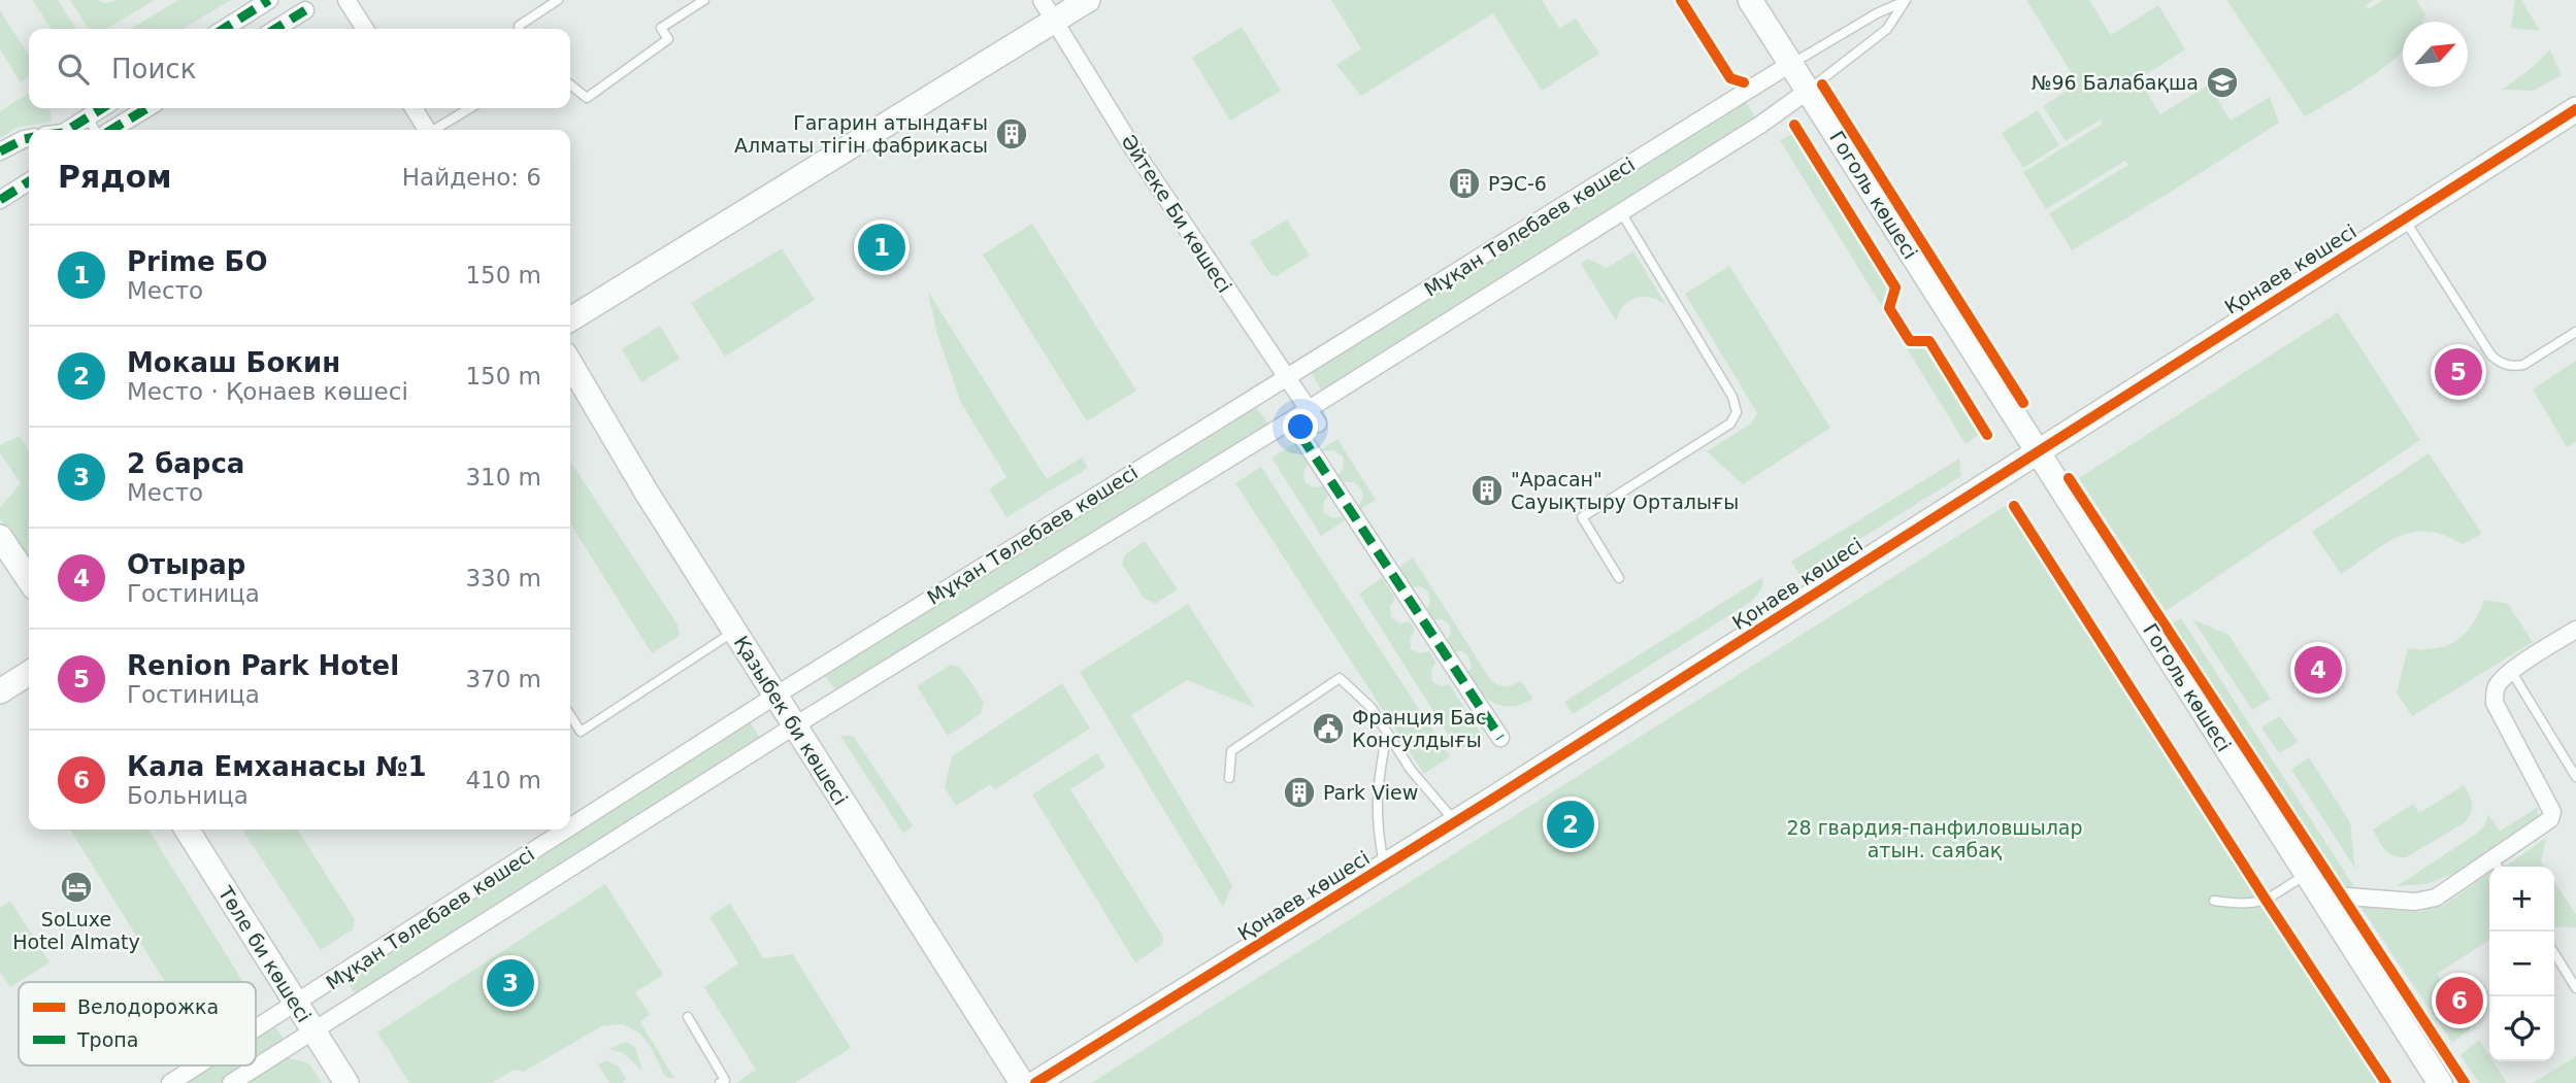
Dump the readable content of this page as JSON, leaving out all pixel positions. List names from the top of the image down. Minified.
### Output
{"streets":{"street":["Гоголь көшесі","Әйтеке Би көшесі","Мұқан Төлебаев көшесі","Қонаев көшесі","Қазыбек би көшесі","Төле би көшесі"]},"crossings":[["Гоголь көшесі","Мұқан Төлебаев көшесі"],["Гоголь көшесі","Қонаев көшесі"],["Әйтеке Би көшесі","Мұқан Төлебаев көшесі"],["Мұқан Төлебаев көшесі","Қазыбек би көшесі"],["Мұқан Төлебаев көшесі","Төле би көшесі"]],"parks":["28 гвардия-панфиловшылар атын. саябақ"],"places":{"school or university":["№96 Балабақша"],"building":["Гагарин атындағы Алматы тігін фабрикасы","РЭС-6","\"Арасан\" Сауықтыру Орталығы","Park View"],"public building":["Франция Бас Консулдығы"],"hotel":["SoLuxe Hotel Almaty"]},"legend":["Велодорожка","Тропа"],"north":"top right","page":{"search":"Поиск","heading":["Рядом","Найдено: 6"],"pins":["1","5","4","2","3","6"],"list":[{"mark":"1","name":"Prime БО","note":"Место","value":"150 m"},{"mark":"2","name":"Мокаш Бокин","note":"Место · Қонаев көшесі","value":"150 m"},{"mark":"3","name":"2 барса","note":"Место","value":"310 m"},{"mark":"4","name":"Отырар","note":"Гостиница","value":"330 m"},{"mark":"5","name":"Renion Park Hotel","note":"Гостиница","value":"370 m"},{"mark":"6","name":"Кала Eмханасы №1","note":"Больница","value":"410 m"}],"map_buttons":["+","−"]}}
